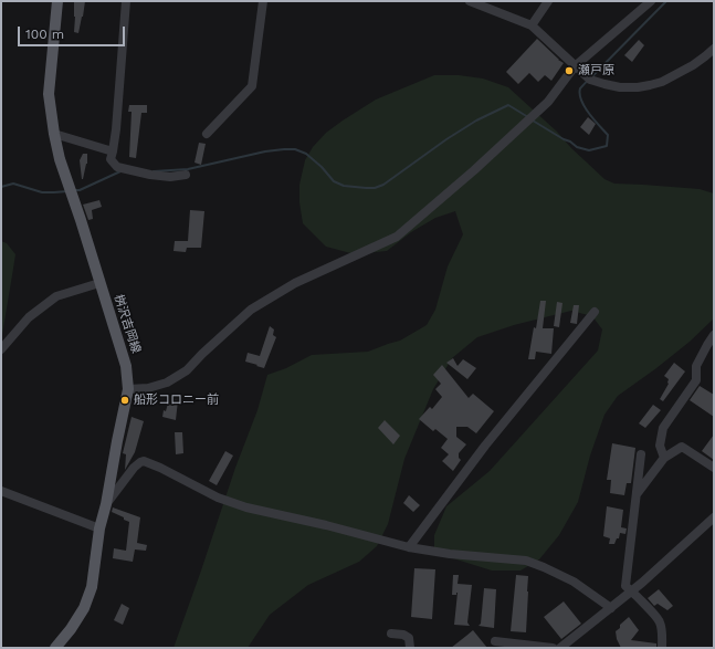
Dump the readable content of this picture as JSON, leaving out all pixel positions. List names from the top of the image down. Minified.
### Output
{"streets":{"main road":["桝沢吉岡線"]},"places":["瀬戸原","船形コロニー前"],"scale_bar":"100 m"}
